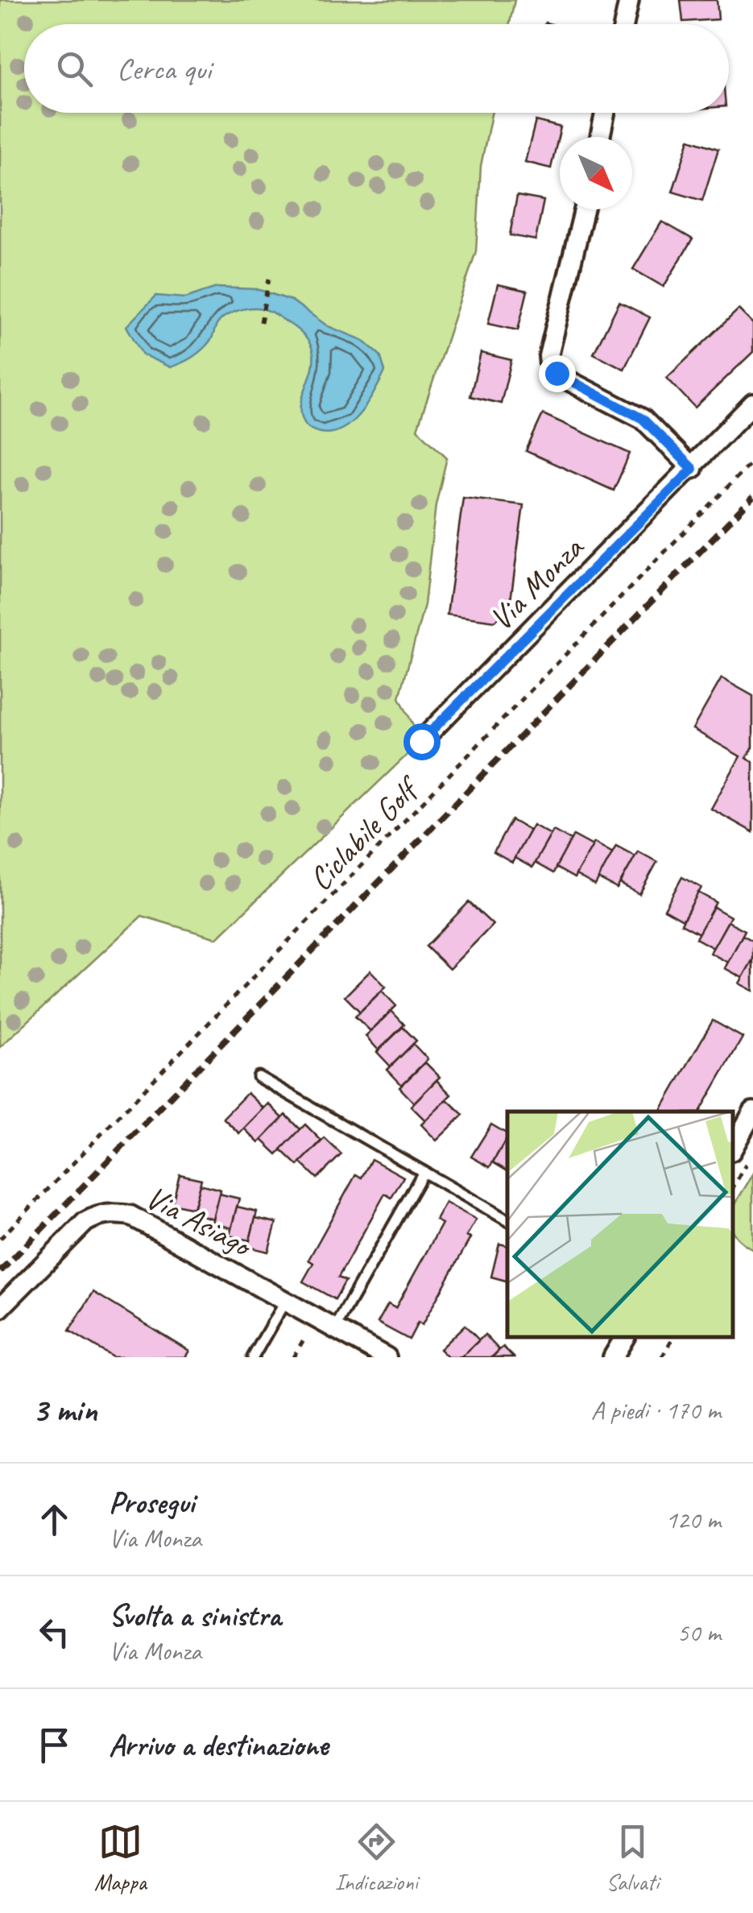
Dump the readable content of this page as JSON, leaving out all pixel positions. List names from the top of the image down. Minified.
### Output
{"streets":{"street":["Via Monza","Via Asiago"],"path":["Ciclabile Golf"]},"north":"bottom right","page":{"search":"Cerca qui","heading":["3 min","A piedi · 170 m"],"list":[["Prosegui","Via Monza","120 m"],["Svolta a sinistra","Via Monza","50 m"],"Arrivo a destinazione"],"nav":["Mappa","Indicazioni","Salvati"]}}
